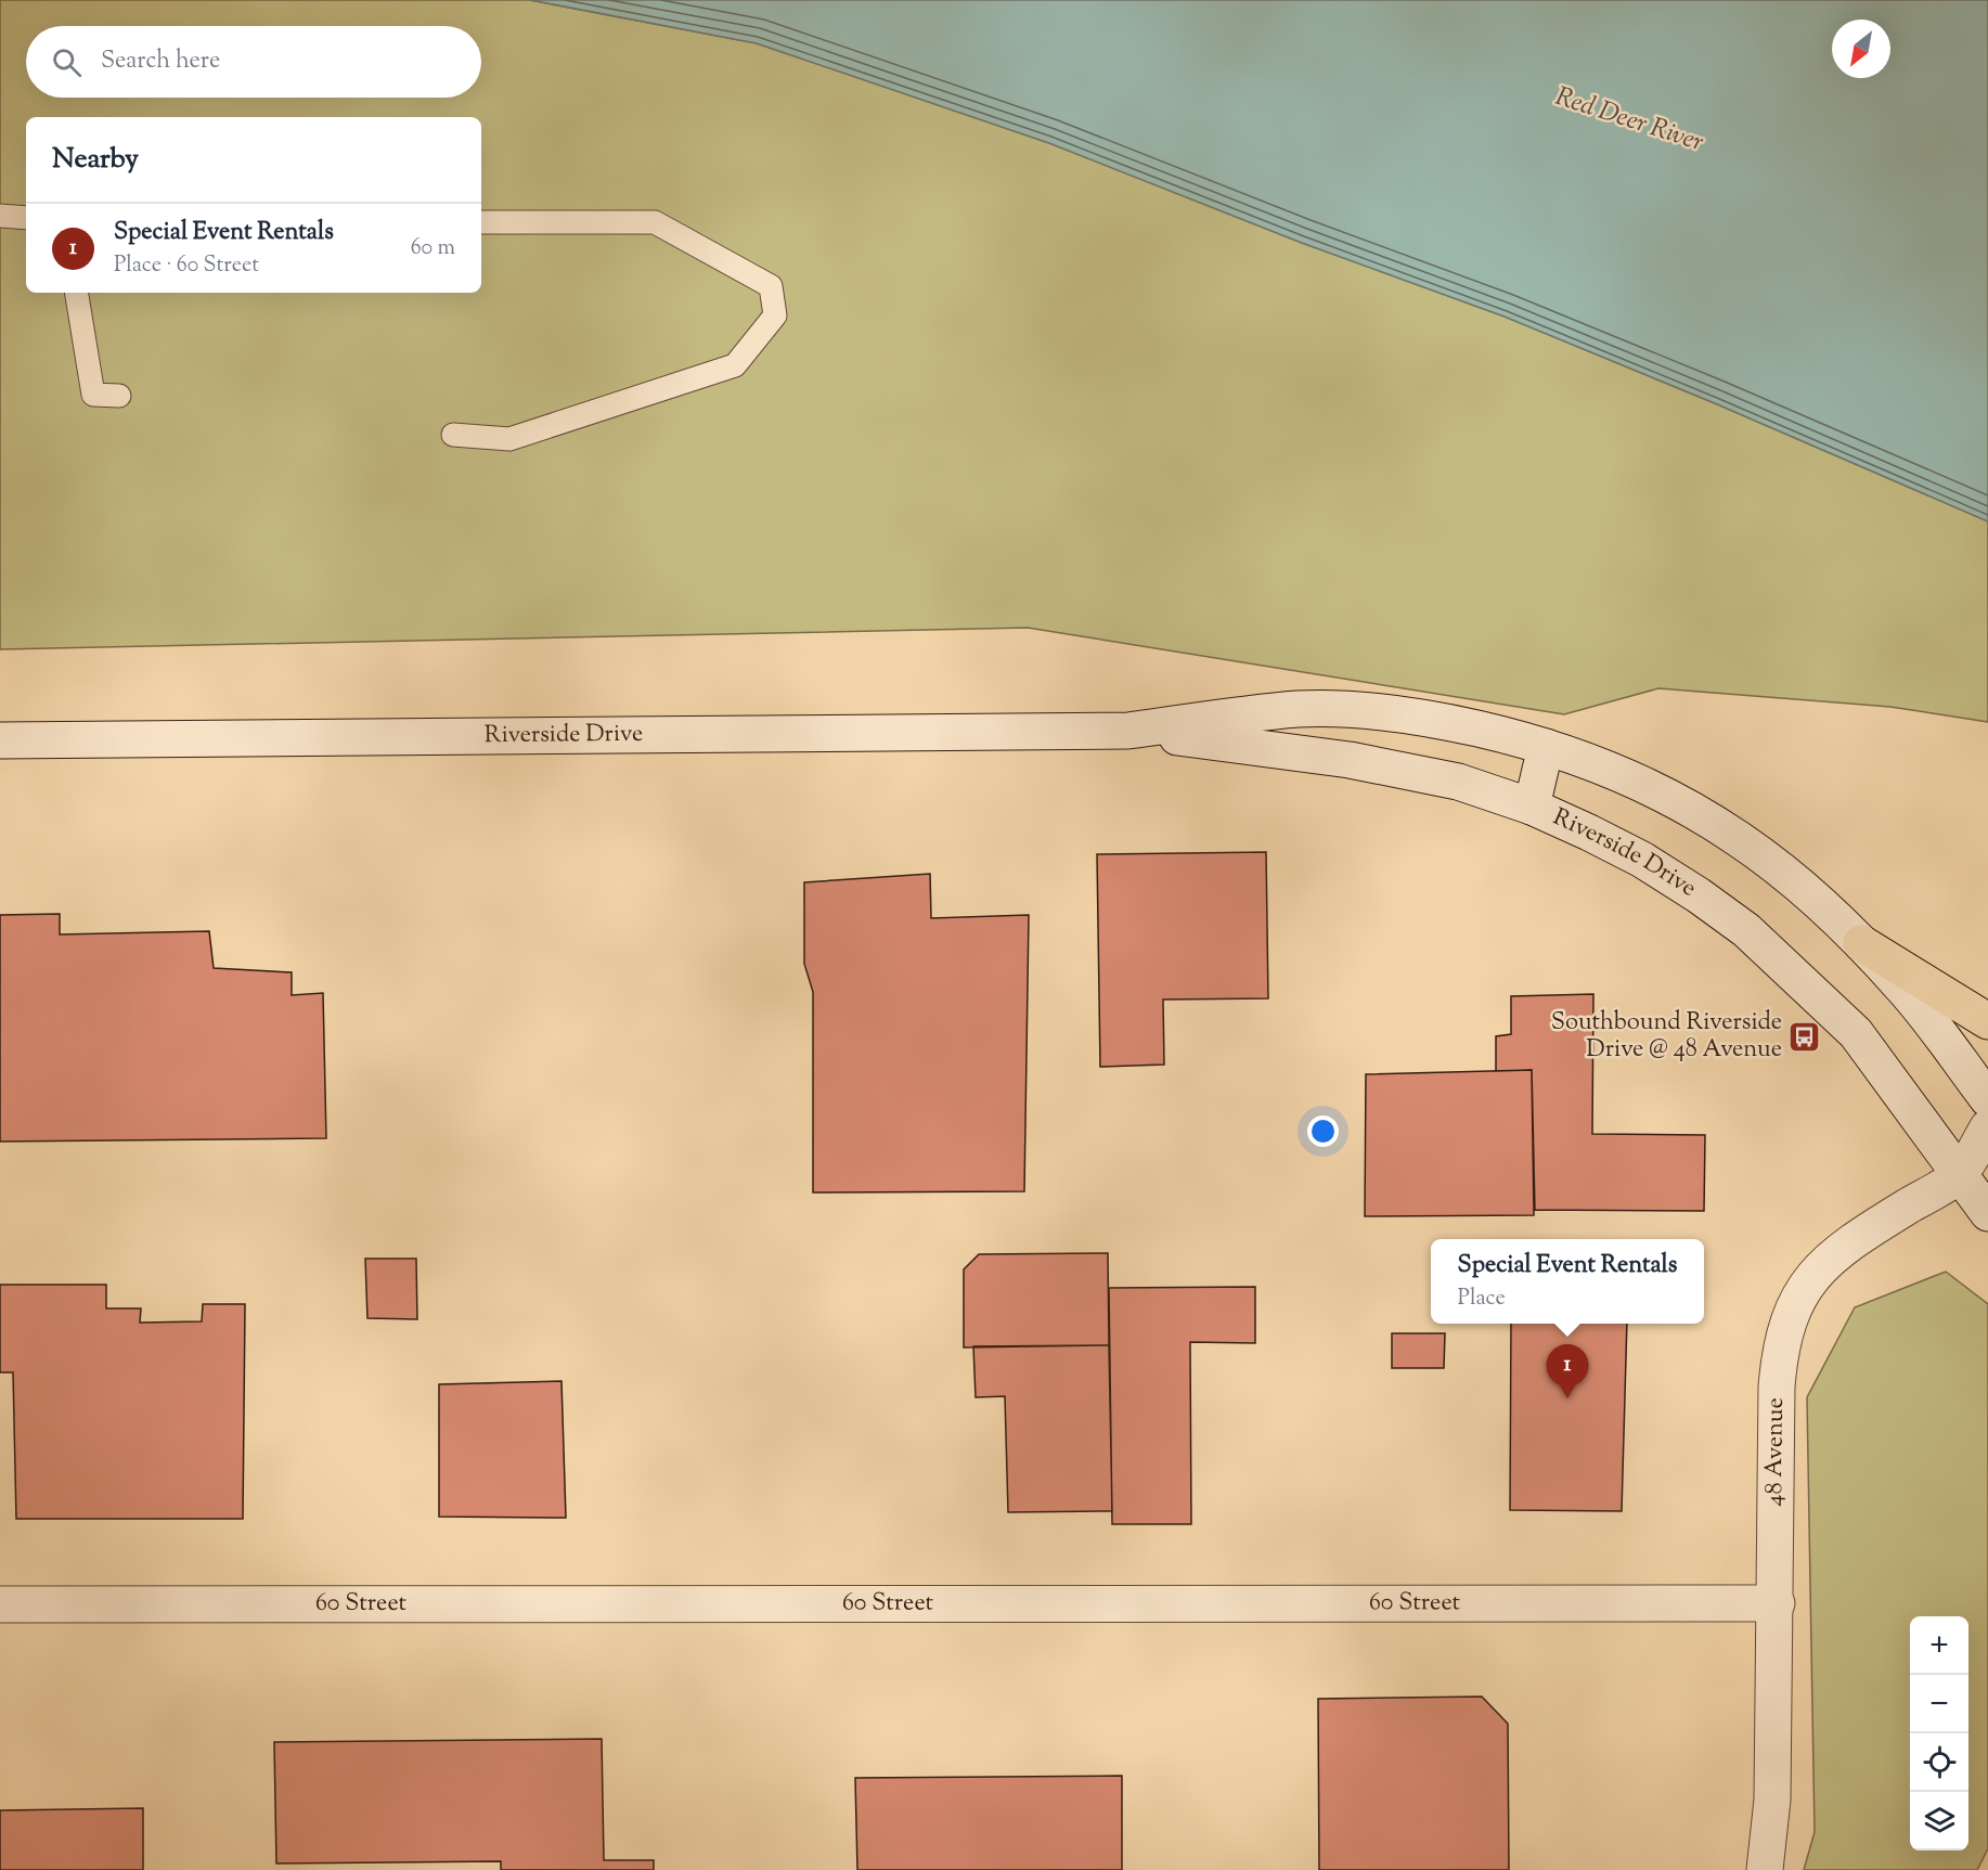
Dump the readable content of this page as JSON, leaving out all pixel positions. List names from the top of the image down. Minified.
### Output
{"streets":{"main road":["Riverside Drive","48 Avenue","60 Street"]},"crossings":[["Riverside Drive","48 Avenue"],["48 Avenue","60 Street"]],"water":["Red Deer River"],"places":{"bus stop":["Southbound Riverside Drive @ 48 Avenue"]},"north":"bottom left","page":{"search":"Search here","heading":"Nearby","list":[{"mark":"1","name":"Special Event Rentals","note":"Place · 60 Street","value":"60 m"}],"popup":["Special Event Rentals","Place"],"pins":"1","map_buttons":["+","−"]}}
